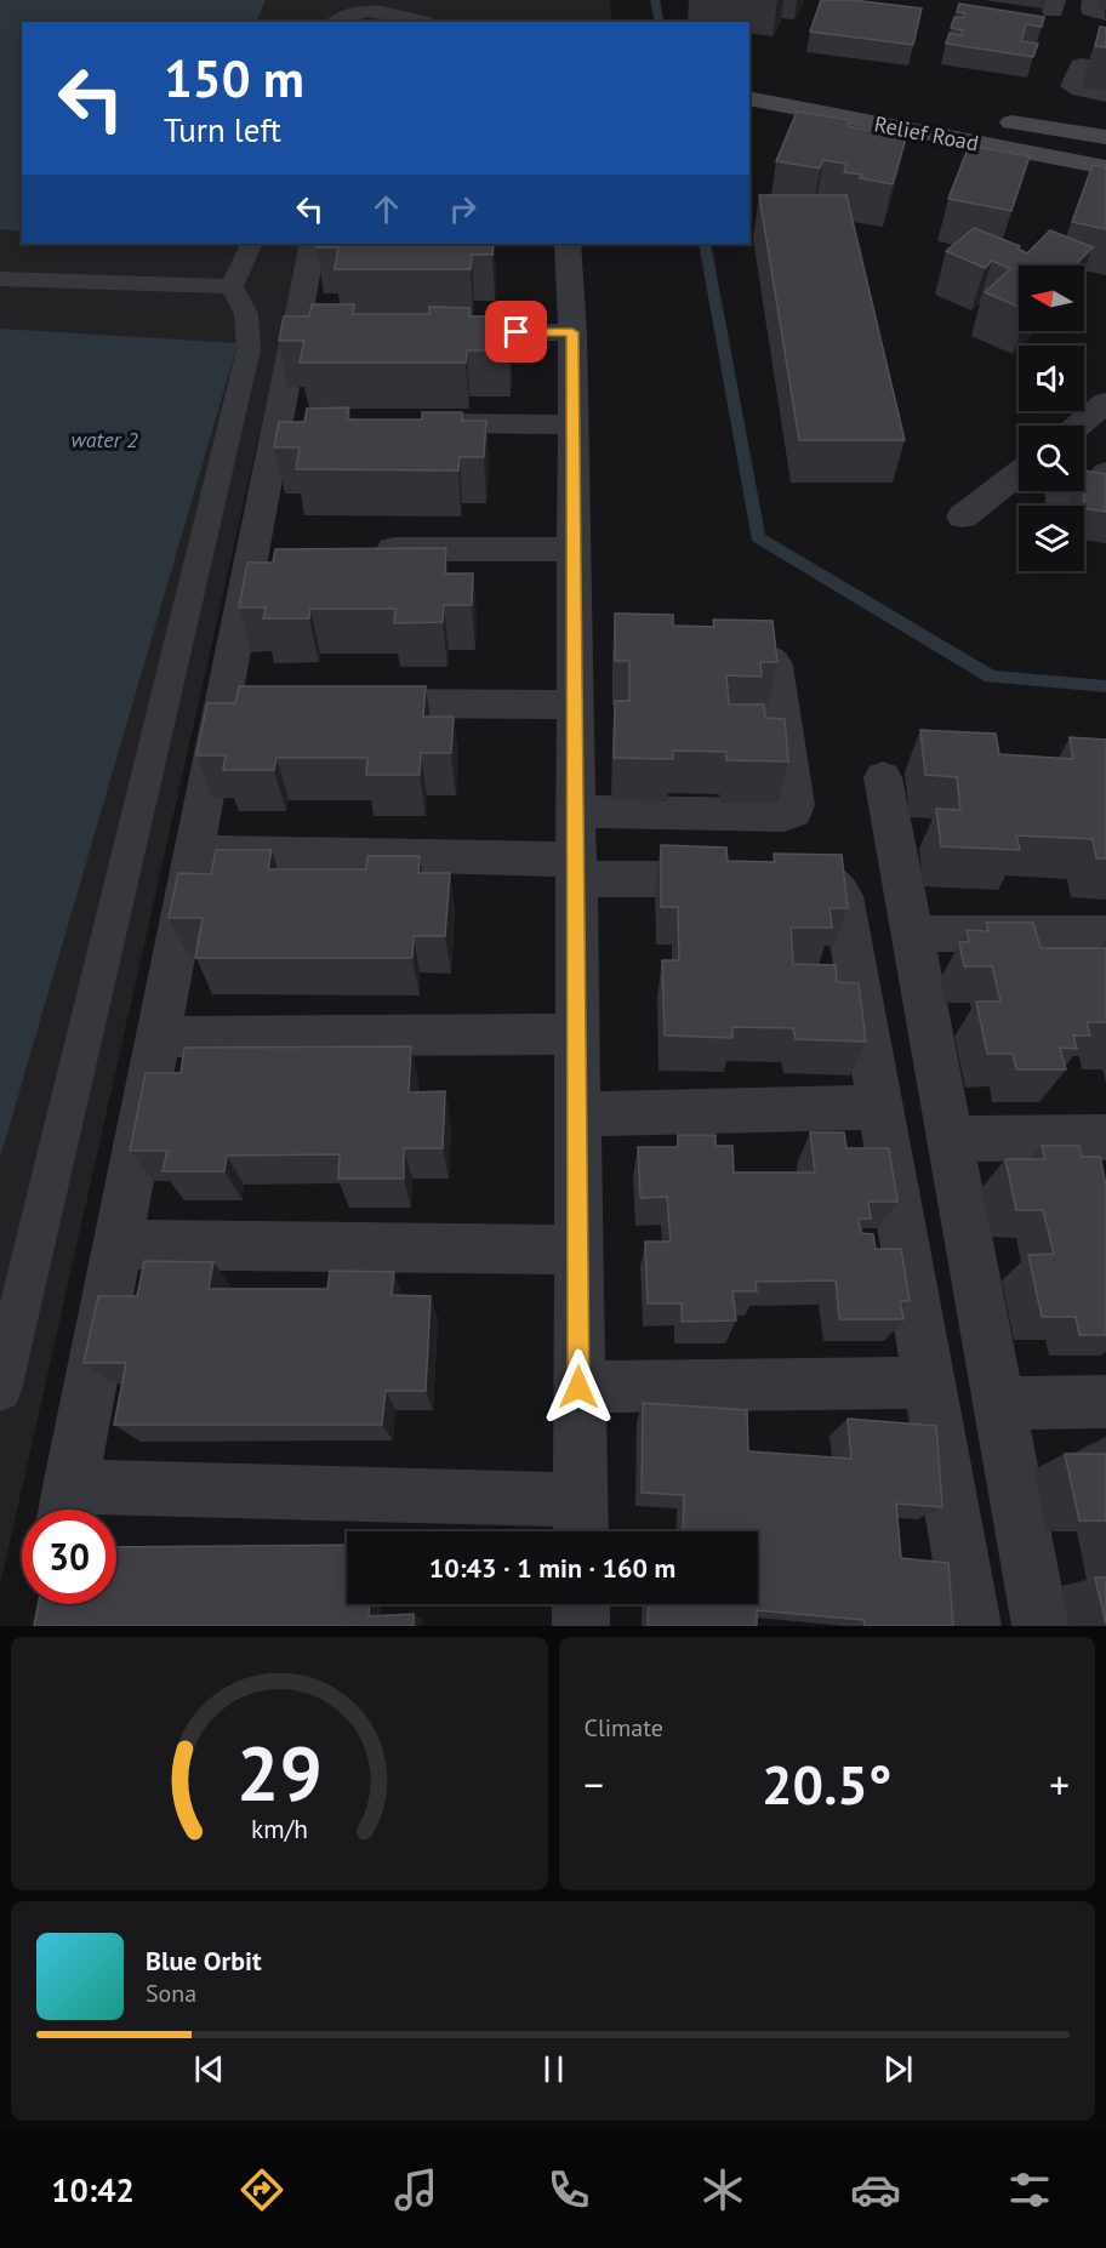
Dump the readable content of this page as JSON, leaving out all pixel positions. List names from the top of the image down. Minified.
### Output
{"streets":{"street":["Relief Road"]},"water":["water 2"],"north":"left","page":{"turn":["150 m","Turn left"],"limit":"30","trip":"10:43 · 1 min · 160 m","tile":"Climate","heat":["−","20.5°","+"],"song":["Blue Orbit","Sona"],"tabs":"10:42","gauge":["29","km/h"]}}
